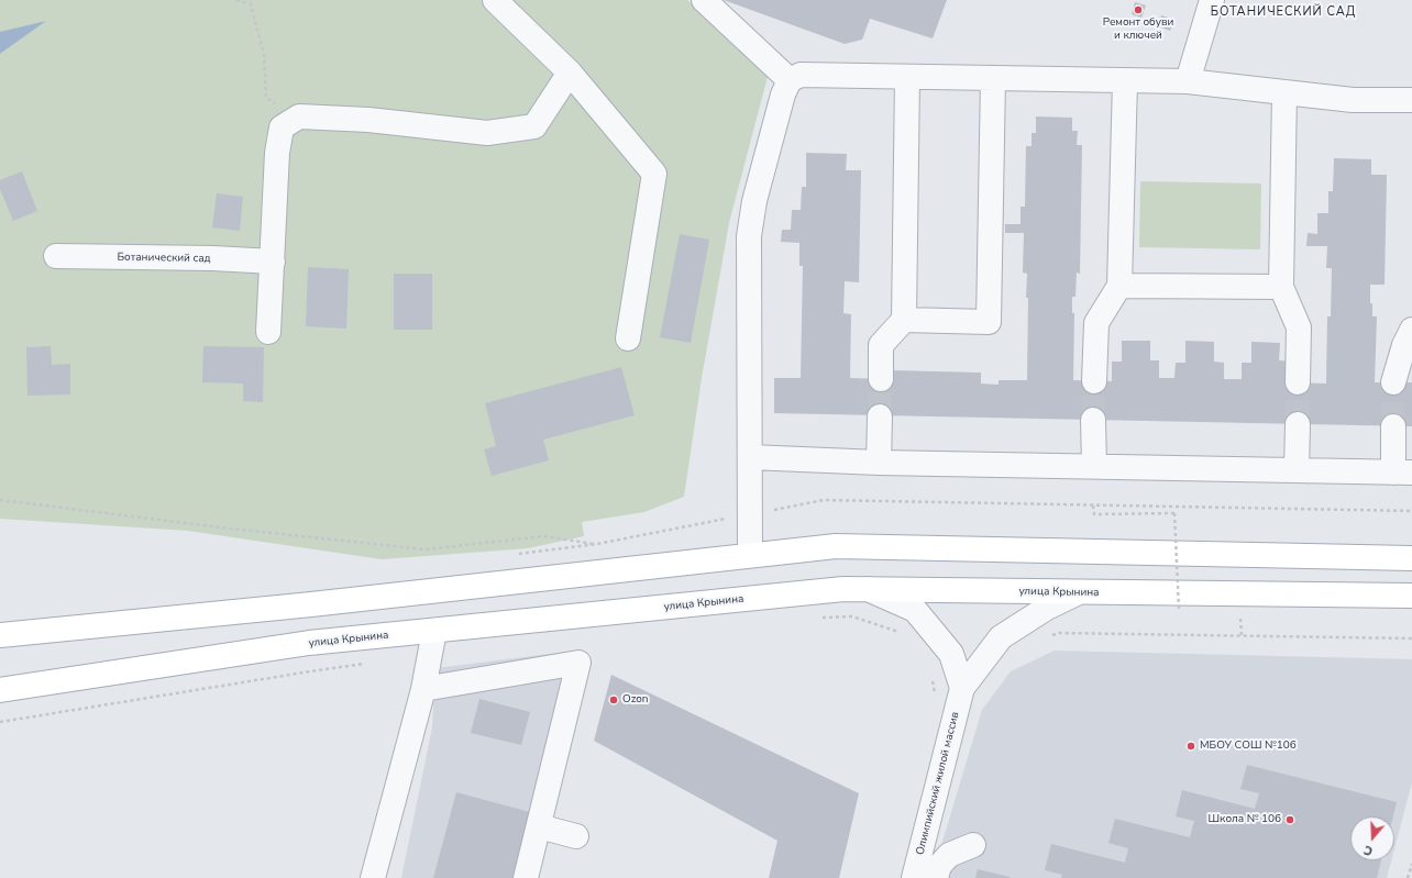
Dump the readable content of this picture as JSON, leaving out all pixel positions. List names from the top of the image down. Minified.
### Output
{"streets":{"main road":["улица Крынина"],"street":["Ботанический сад","Олимпийский жилой массив"]},"crossings":[["улица Крынина","Олимпийский жилой массив"]],"districts":["БОТАНИЧЕСКИЙ САД"],"places":["Ремонт обуви и ключей","Ozon","МБОУ СОШ №106","Школа № 106"],"north":"bottom"}
